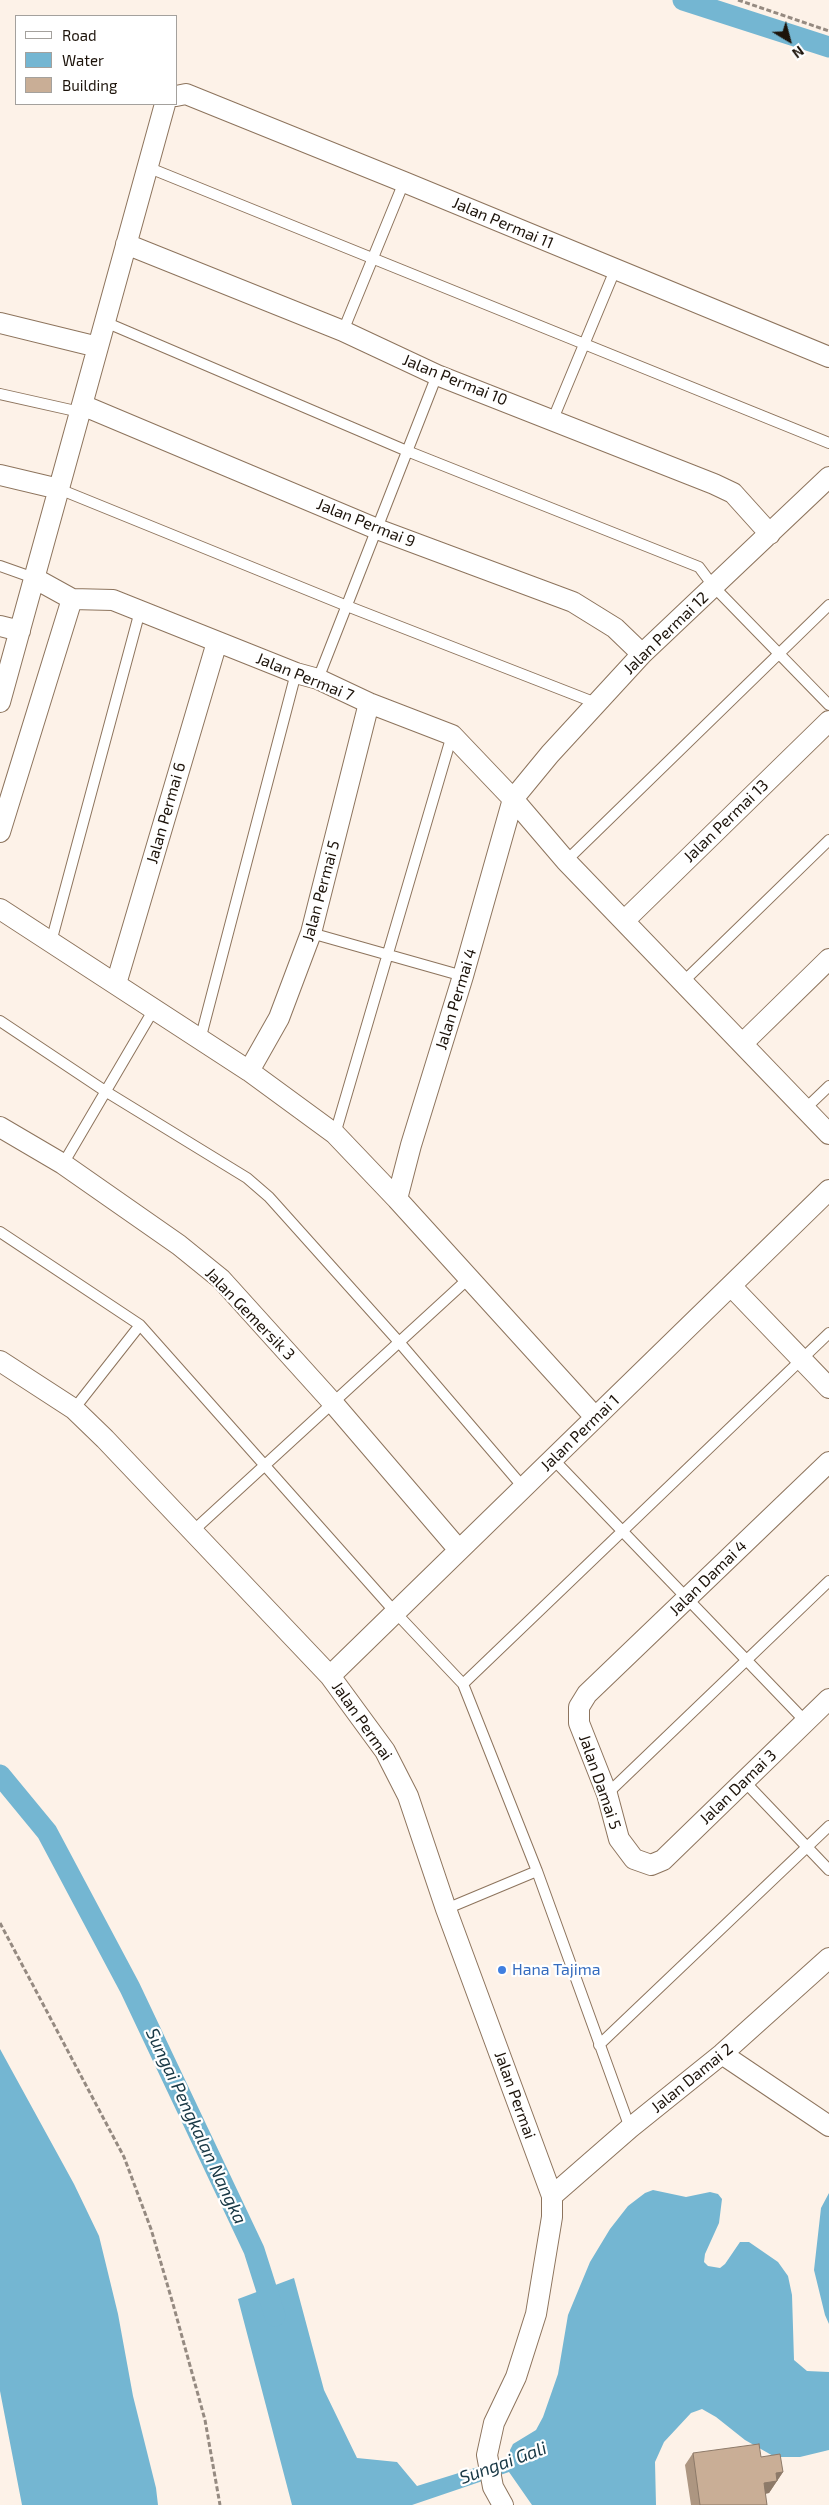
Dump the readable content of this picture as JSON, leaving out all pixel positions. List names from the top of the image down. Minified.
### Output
{"streets":{"street":["Jalan Permai 11","Jalan Permai 10","Jalan Permai 9","Jalan Permai 12","Jalan Permai 7","Jalan Permai 6","Jalan Permai 13","Jalan Permai 5","Jalan Permai 4","Jalan Gemersik 3","Jalan Permai 1","Jalan Damai 4","Jalan Permai","Jalan Damai 5","Jalan Damai 3","Jalan Damai 2"]},"crossings":[["Jalan Permai 10","Jalan Permai 12"],["Jalan Permai 9","Jalan Permai 12"],["Jalan Permai 12","Jalan Permai 7"],["Jalan Permai 12","Jalan Permai 4"],["Jalan Permai 7","Jalan Permai 6"],["Jalan Permai 7","Jalan Permai 13"],["Jalan Permai 7","Jalan Permai 5"],["Jalan Permai 7","Jalan Permai 4"],["Jalan Gemersik 3","Jalan Permai 1"],["Jalan Permai 1","Jalan Permai"],["Jalan Damai 4","Jalan Damai 5"],["Jalan Permai","Jalan Damai 2"],["Jalan Damai 5","Jalan Damai 3"]],"water":["Sungai Pengkalan Nangka","Sungai Gali"],"places":["Hana Tajima"],"legend":["Road","Water","Building"],"north":"bottom right"}
